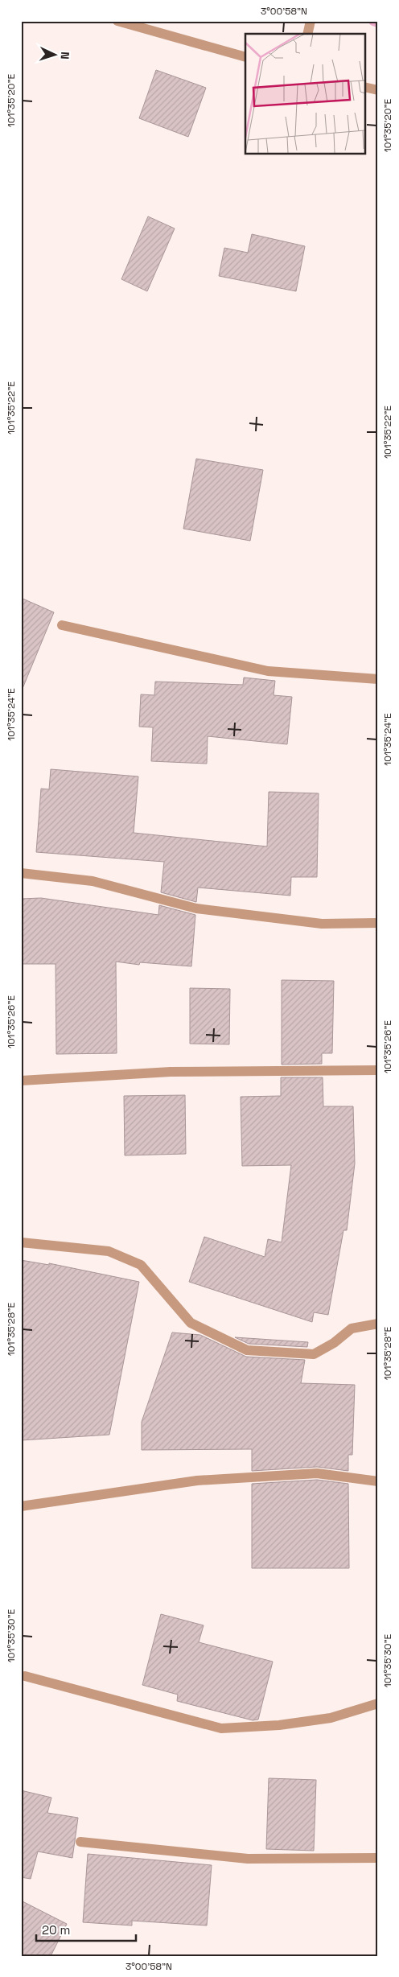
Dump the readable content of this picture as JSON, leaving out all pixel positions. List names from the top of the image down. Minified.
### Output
{"scale_bar":"20 m","north":"right","coordinates":["3°00'58\"N","101°35'20\"E","101°35'22\"E","101°35'24\"E","101°35'26\"E","101°35'28\"E","101°35'30\"E"]}
